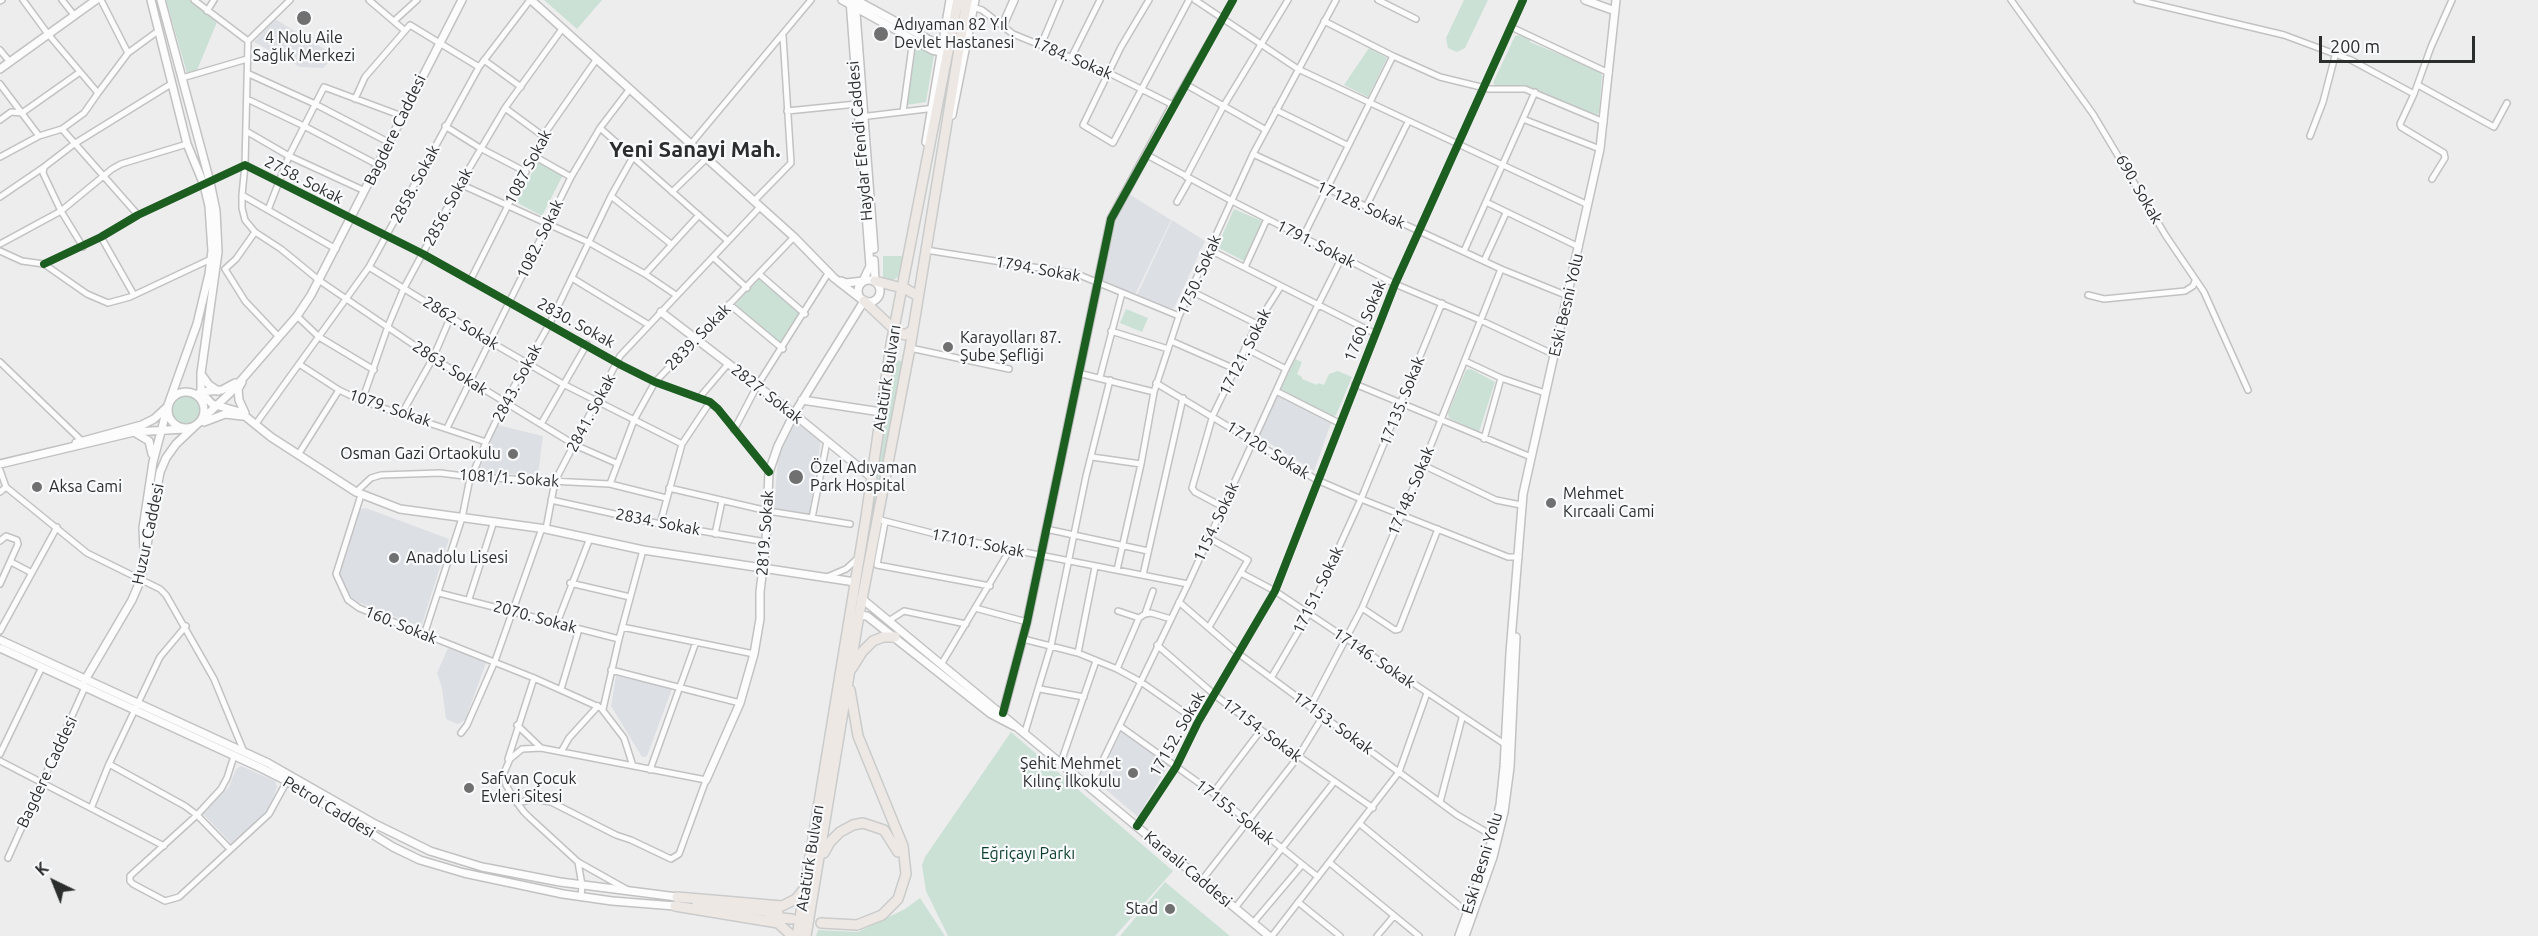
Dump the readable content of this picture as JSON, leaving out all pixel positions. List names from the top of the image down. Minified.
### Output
{"streets":{"highway":["Atatürk Bulvarı"],"main road":["Bagdere Caddesi","Haydar Efendi Caddesi","Eski Besni Yolu","2827. Sokak","2819. Sokak","Huzur Caddesi","Petrol Caddesi","Karaali Caddesi"],"street":["1784. Sokak","1087 Sokak","2758. Sokak","2858. Sokak","690. Sokak","17128. Sokak","2856. Sokak","1082. Sokak","1791. Sokak","1794. Sokak","1750. Sokak","1760. Sokak","2862. Sokak","2830. Sokak","2839. Sokak","17121. Sokak","2863. Sokak","2843. Sokak","17135. Sokak","1079. Sokak","2841. Sokak","17120. Sokak","1081/1. Sokak","17148. Sokak","2834. Sokak","1154. Sokak","17101. Sokak","17151. Sokak","2070. Sokak","160. Sokak","17146. Sokak","17153. Sokak","17154. Sokak","17152. Sokak","17155. Sokak"]},"crossings":[["1784. Sokak","Atatürk Bulvarı"],["Bagdere Caddesi","2758. Sokak"],["Bagdere Caddesi","2830. Sokak"],["Bagdere Caddesi","2863. Sokak"],["Bagdere Caddesi","Huzur Caddesi"],["Bagdere Caddesi","Petrol Caddesi"],["Haydar Efendi Caddesi","2819. Sokak"],["1087 Sokak","2830. Sokak"],["2758. Sokak","2830. Sokak"],["2858. Sokak","2862. Sokak"],["2858. Sokak","2830. Sokak"],["2858. Sokak","2863. Sokak"],["2858. Sokak","1079. Sokak"],["17128. Sokak","1750. Sokak"],["17128. Sokak","Eski Besni Yolu"],["17128. Sokak","1760. Sokak"],["17128. Sokak","17148. Sokak"],["2856. Sokak","2862. Sokak"],["2856. Sokak","2830. Sokak"],["2856. Sokak","2863. Sokak"],["2856. Sokak","1079. Sokak"],["1082. Sokak","2862. Sokak"],["1082. Sokak","2830. Sokak"],["1082. Sokak","2863. Sokak"],["1082. Sokak","1079. Sokak"],["1791. Sokak","1750. Sokak"],["1791. Sokak","Eski Besni Yolu"],["1791. Sokak","1760. Sokak"],["1791. Sokak","17135. Sokak"],["1791. Sokak","17148. Sokak"],["1791. Sokak","1154. Sokak"],["1794. Sokak","1750. Sokak"],["1794. Sokak","Atatürk Bulvarı"],["1750. Sokak","17120. Sokak"],["1750. Sokak","17101. Sokak"],["Eski Besni Yolu","17120. Sokak"],["Eski Besni Yolu","17146. Sokak"],["Eski Besni Yolu","17153. Sokak"],["1760. Sokak","17120. Sokak"],["1760. Sokak","17146. Sokak"],["1760. Sokak","17153. Sokak"],["1760. Sokak","17152. Sokak"],["2862. Sokak","2839. Sokak"],["2862. Sokak","2843. Sokak"],["2862. Sokak","2841. Sokak"],["2830. Sokak","2839. Sokak"],["2830. Sokak","2843. Sokak"],["2830. Sokak","2841. Sokak"],["2830. Sokak","2819. Sokak"],["2839. Sokak","2863. Sokak"],["2839. Sokak","2827. Sokak"],["2839. Sokak","1081/1. Sokak"],["17121. Sokak","17120. Sokak"],["17121. Sokak","1154. Sokak"],["2863. Sokak","2843. Sokak"],["2863. Sokak","2841. Sokak"],["Atatürk Bulvarı","2827. Sokak"],["Atatürk Bulvarı","17101. Sokak"],["Atatürk Bulvarı","Karaali Caddesi"],["2843. Sokak","1079. Sokak"],["2843. Sokak","1081/1. Sokak"],["2843. Sokak","2070. Sokak"],["2843. Sokak","160. Sokak"],["2827. Sokak","2841. Sokak"],["2827. Sokak","2819. Sokak"],["17135. Sokak","17120. Sokak"],["17135. Sokak","17151. Sokak"],["2841. Sokak","1081/1. Sokak"],["2841. Sokak","2834. Sokak"],["2841. Sokak","2070. Sokak"],["2841. Sokak","160. Sokak"],["17120. Sokak","17148. Sokak"],["17120. Sokak","1154. Sokak"],["17120. Sokak","17151. Sokak"],["1081/1. Sokak","160. Sokak"],["17148. Sokak","17146. Sokak"],["17148. Sokak","17153. Sokak"],["2834. Sokak","2819. Sokak"],["1154. Sokak","17101. Sokak"],["1154. Sokak","17153. Sokak"],["1154. Sokak","17154. Sokak"],["1154. Sokak","17155. Sokak"],["1154. Sokak","Karaali Caddesi"],["Huzur Caddesi","Petrol Caddesi"],["17151. Sokak","17146. Sokak"],["17151. Sokak","17153. Sokak"],["17153. Sokak","17152. Sokak"],["17154. Sokak","17152. Sokak"],["17152. Sokak","17155. Sokak"],["17152. Sokak","Karaali Caddesi"]],"districts":["Yeni Sanayi Mah."],"parks":["Eğriçayı Parkı"],"places":["4 Nolu Aile Sağlık Merkezi","Adıyaman 82 Yıl Devlet Hastanesi","Karayolları 87. Şube Şefliği","Osman Gazi Ortaokulu","Özel Adıyaman Park Hospital","Aksa Cami","Mehmet Kırcaali Cami","Anadolu Lisesi","Şehit Mehmet Kılınç İlkokulu","Safvan Çocuk Evleri Sitesi","Stad"],"scale_bar":"200 m","north":"top left"}
